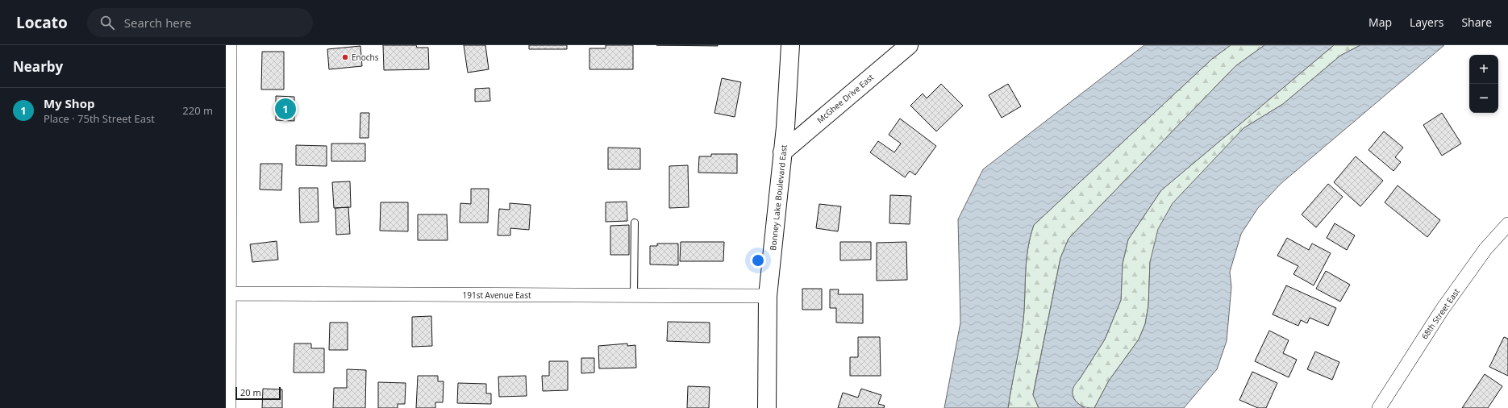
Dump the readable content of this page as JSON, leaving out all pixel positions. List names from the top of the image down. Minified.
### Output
{"streets":{"street":["McGhee Drive East","Bonney Lake Boulevard East","191st Avenue East","68th Street East"]},"crossings":[["McGhee Drive East","Bonney Lake Boulevard East"],["Bonney Lake Boulevard East","191st Avenue East"]],"places":["Enochs"],"scale_bar":"20 m","page":{"header":"Locato","search":"Search here","nav":["Map","Layers","Share"],"heading":"Nearby","map_buttons":["+","−"],"list":[{"mark":"1","name":"My Shop","note":"Place · 75th Street East","value":"220 m"}],"pins":"1","scale":"20 m"}}
